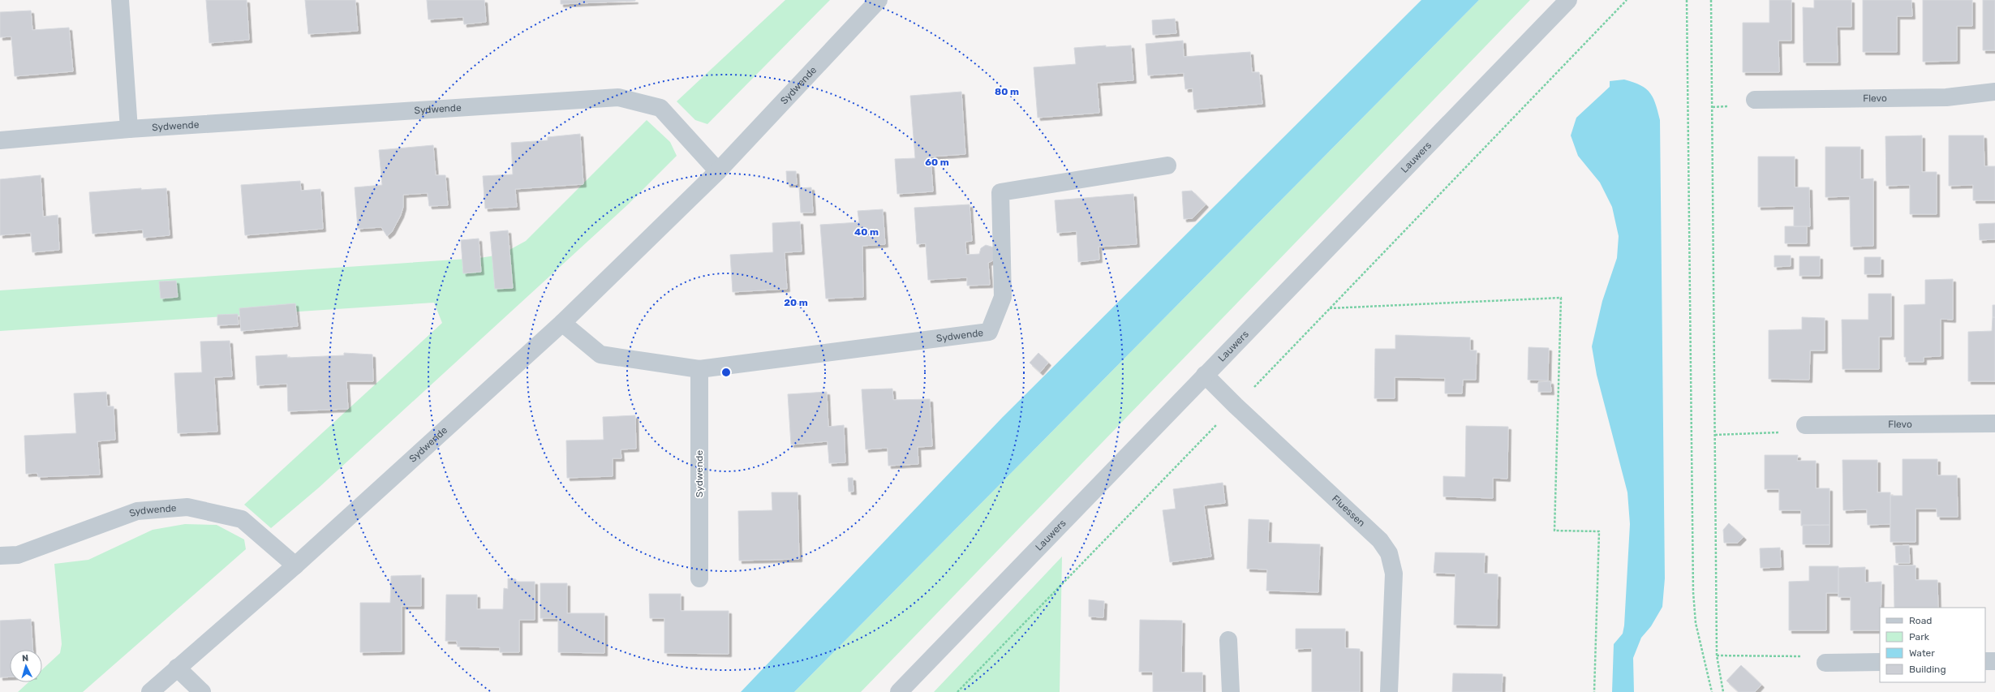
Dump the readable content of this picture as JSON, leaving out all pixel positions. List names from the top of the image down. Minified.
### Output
{"streets":{"street":["Sydwende","Flevo","Lauwers","Fluessen"]},"crossings":[["Lauwers","Fluessen"]],"legend":["Road","Park","Water","Building"],"north":"top","rings":["80 m","60 m","40 m","20 m"]}
